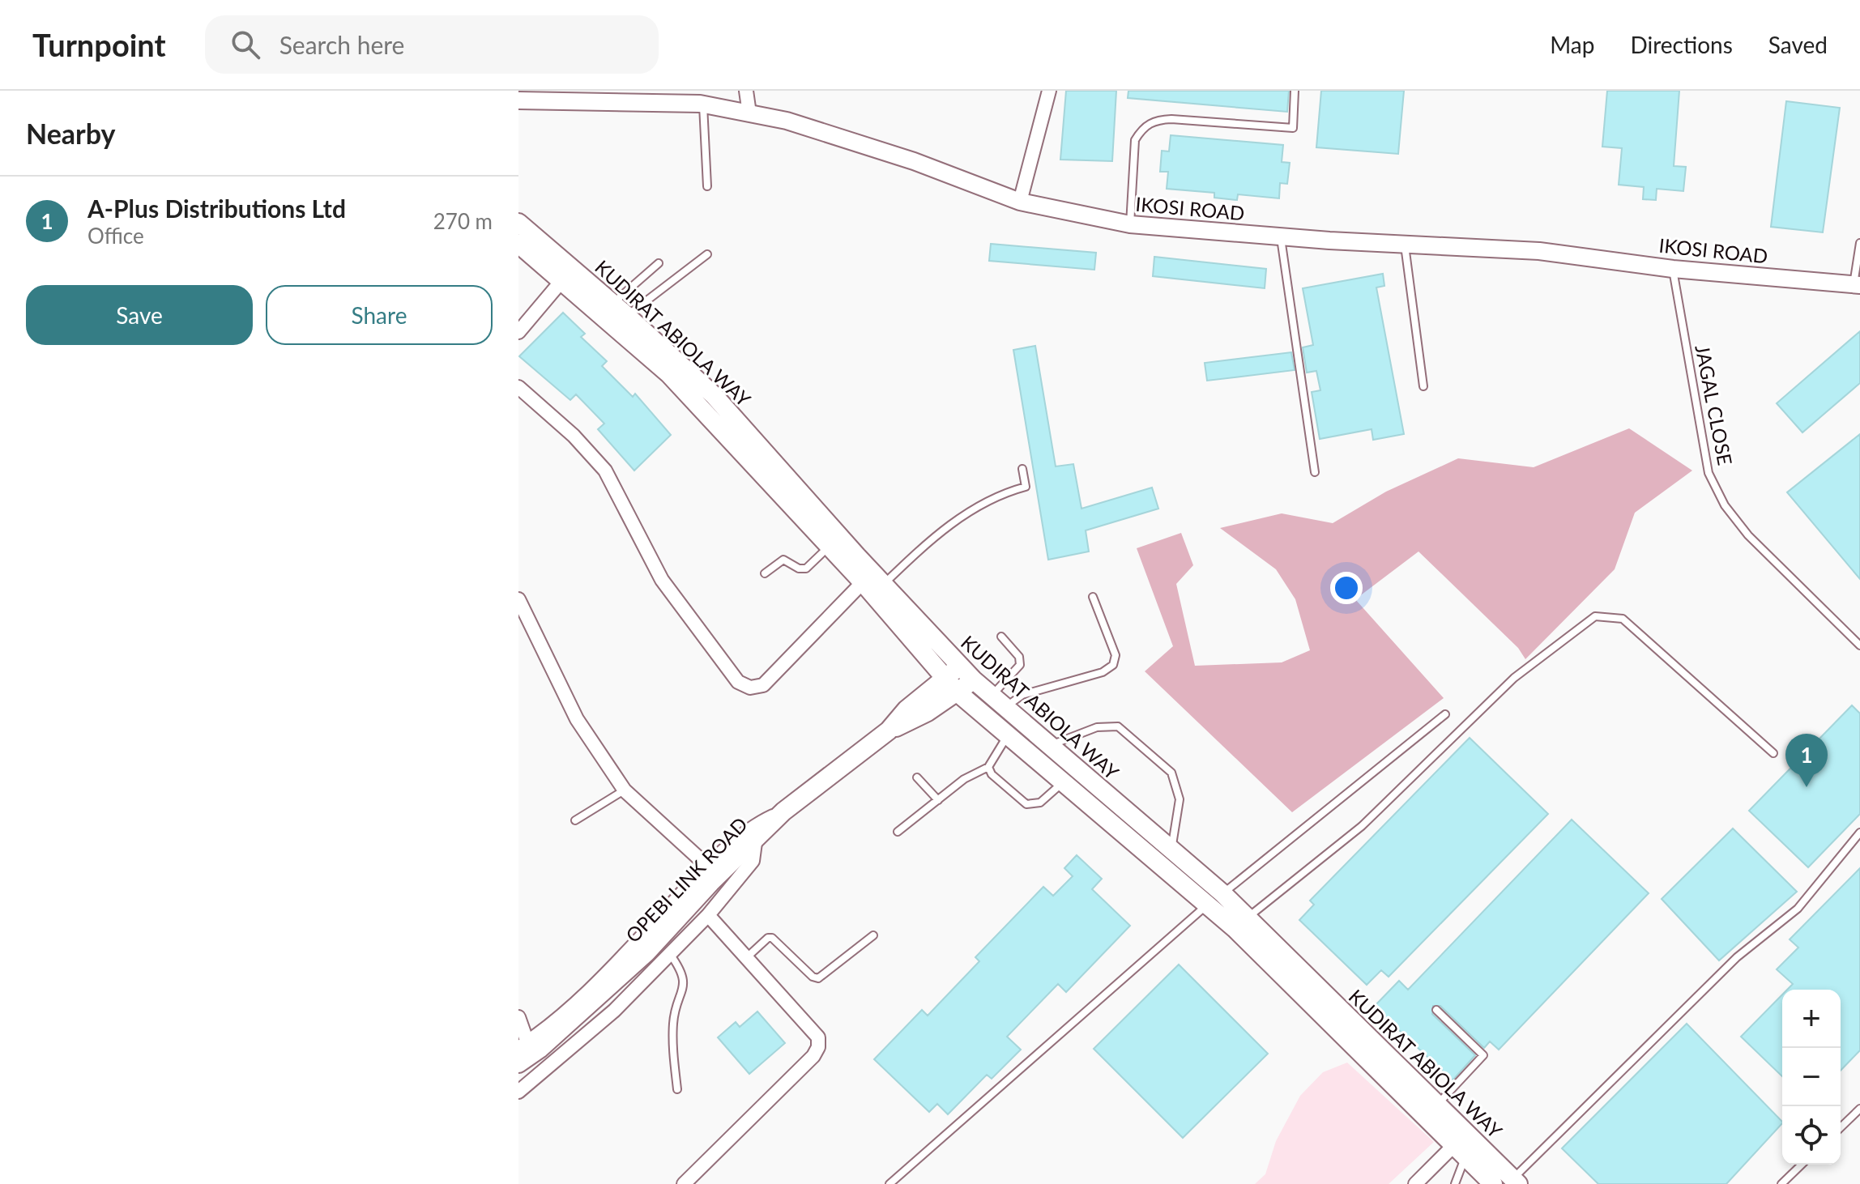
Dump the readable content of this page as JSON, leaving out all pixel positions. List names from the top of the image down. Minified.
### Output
{"streets":{"main road":["KUDIRAT ABIOLA WAY","OPEBI LINK ROAD"],"street":["IKOSI ROAD"],"lane":["JAGAL CLOSE"]},"crossings":[["IKOSI ROAD","JAGAL CLOSE"],["KUDIRAT ABIOLA WAY","OPEBI LINK ROAD"]],"page":{"header":"Turnpoint","search":"Search here","nav":["Map","Directions","Saved"],"heading":"Nearby","list":[{"mark":"1","name":"A-Plus Distributions Ltd","note":"Office","value":"270 m"}],"buttons":["Save","Share"],"pins":"1","map_buttons":["+","−"]}}
